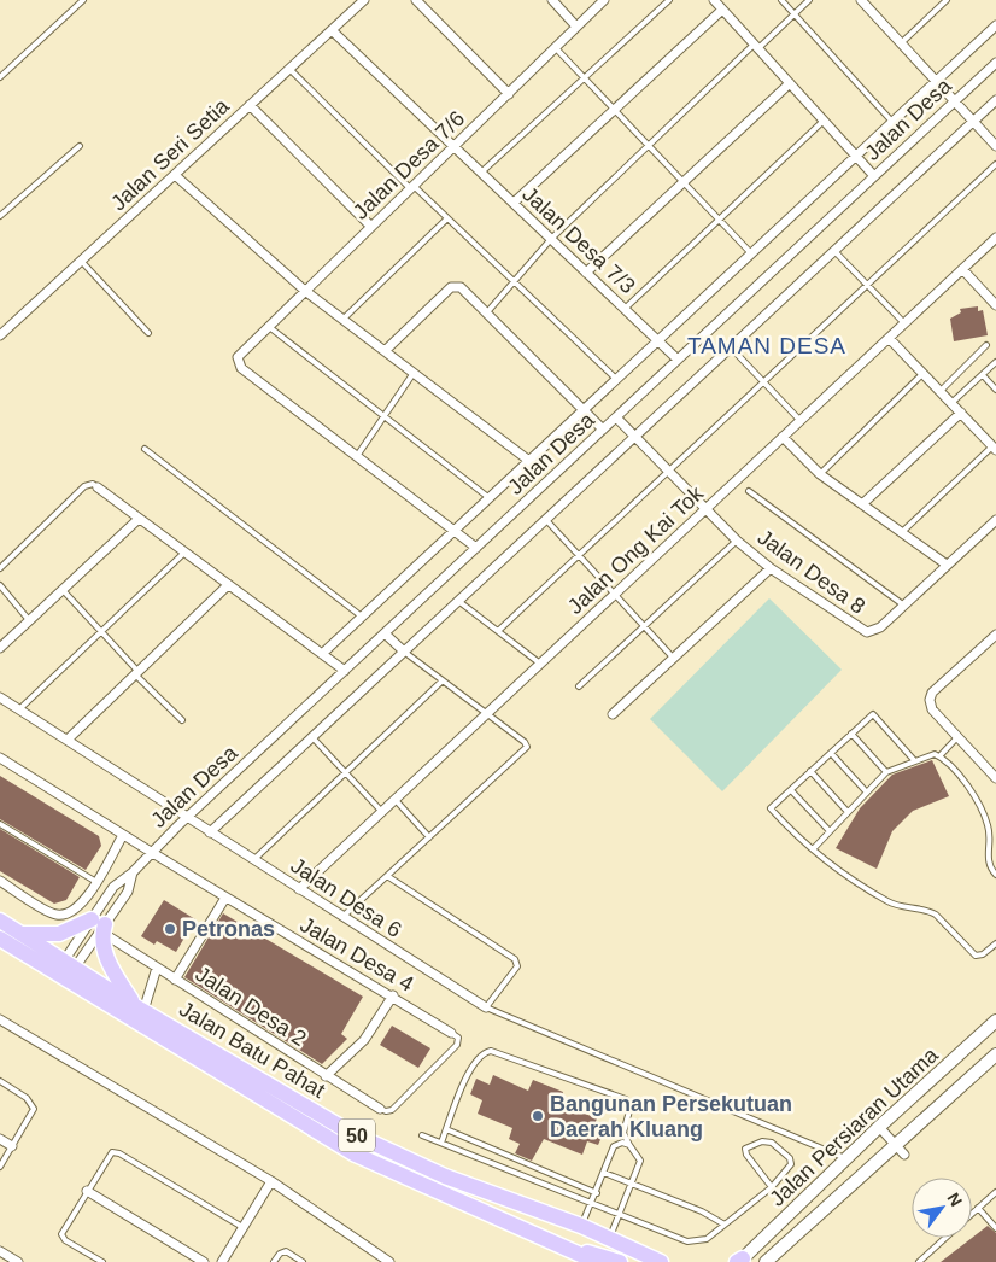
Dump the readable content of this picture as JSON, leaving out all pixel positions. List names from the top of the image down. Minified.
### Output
{"streets":{"highway":["Jalan Batu Pahat","50"],"street":["Jalan Desa","Jalan Seri Setia","Jalan Desa 7/6","Jalan Desa 7/3","Jalan Ong Kai Tok","Jalan Desa 8","Jalan Desa 6","Jalan Desa 4","Jalan Desa 2","Jalan Persiaran Utama"]},"crossings":[["Jalan Desa","Jalan Desa 7/3"],["Jalan Desa","Jalan Desa 8"],["Jalan Desa","Jalan Desa 6"],["Jalan Desa","Jalan Desa 4"],["Jalan Desa","Jalan Desa 2"],["Jalan Desa","Jalan Batu Pahat"],["Jalan Seri Setia","Jalan Desa 7/3"],["Jalan Desa 7/6","Jalan Desa 7/3"],["Jalan Ong Kai Tok","Jalan Desa 8"],["Jalan Ong Kai Tok","Jalan Desa 6"]],"districts":["TAMAN DESA"],"places":["Petronas","Bangunan Persekutuan Daerah Kluang"],"north":"top right"}
